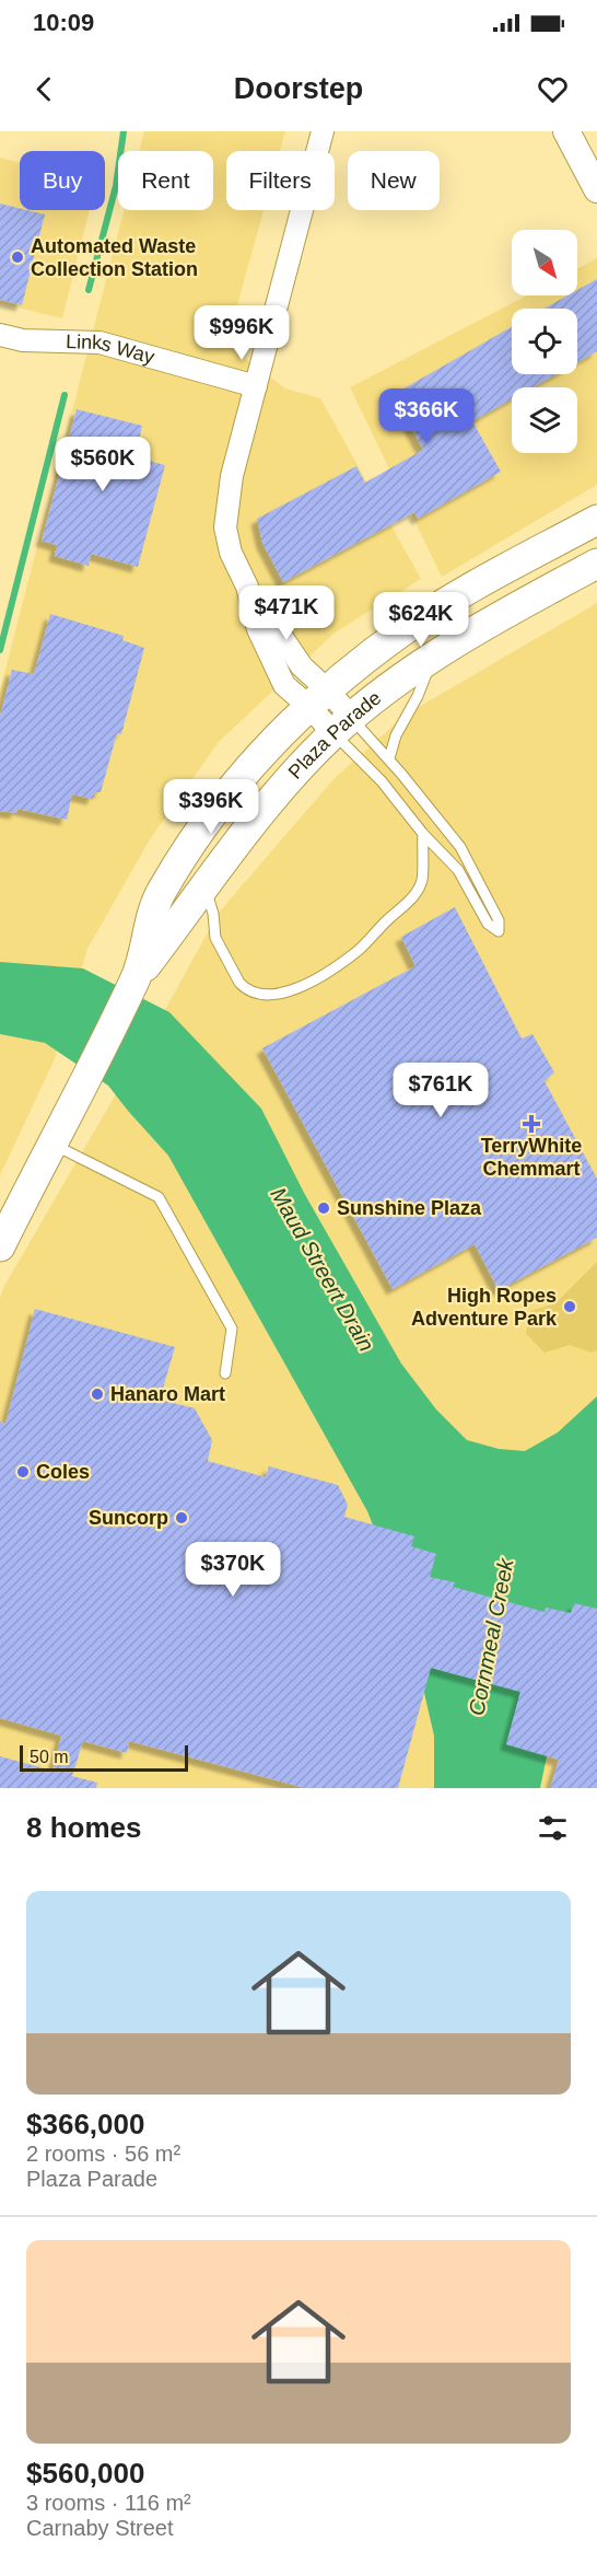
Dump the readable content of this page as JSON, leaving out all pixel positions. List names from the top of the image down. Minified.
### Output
{"streets":{"main road":["Plaza Parade"],"street":["Links Way"]},"water":["Maud Streert Drain","Cornmeal Creek"],"places":{"other":["Automated Waste Collection Station","Sunshine Plaza","High Ropes Adventure Park","Hanaro Mart","Coles","Suncorp"],"health":["TerryWhite Chemmart"]},"scale_bar":"50 m","north":"bottom right","page":{"status":"10:09","header":"Doorstep","chip":["Buy","Rent","Filters","New"],"price":["$996K","$366K","$560K","$471K","$624K","$396K","$761K","$370K"],"scale":"50 m","heading":"8 homes","list":[{"name":"$366,000","note":"2 rooms · 56 m² · Plaza Parade"},{"name":"$560,000","note":"3 rooms · 116 m² · Carnaby Street"}]}}
